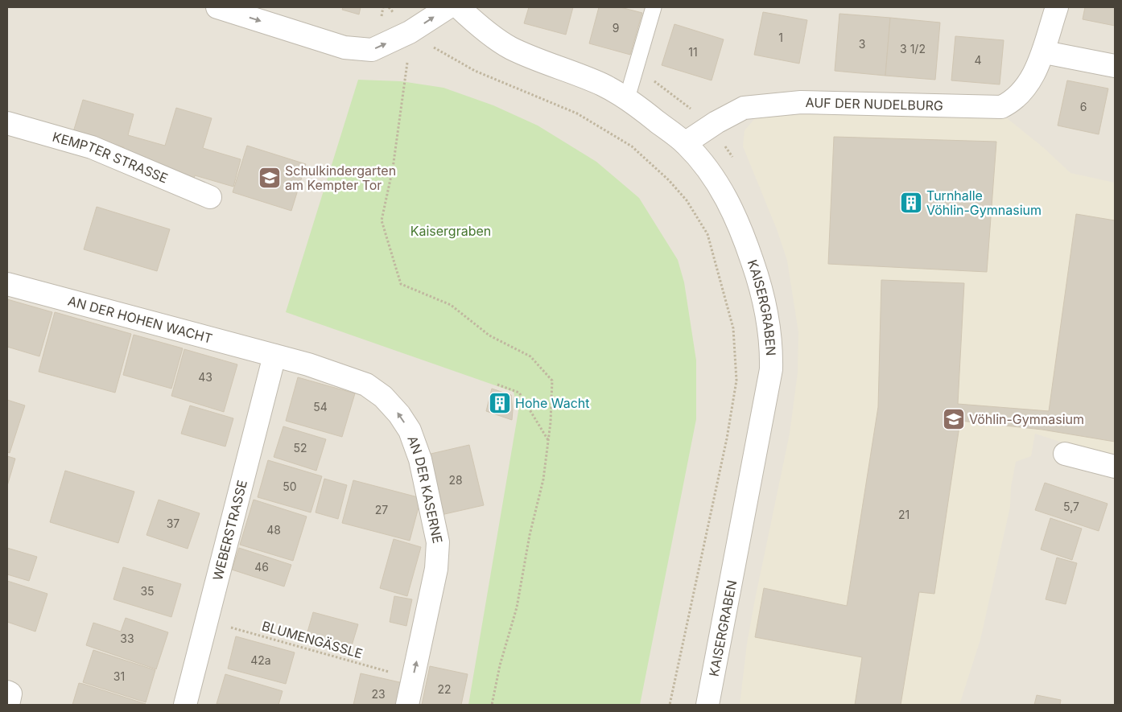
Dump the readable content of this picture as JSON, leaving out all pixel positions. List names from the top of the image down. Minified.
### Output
{"streets":{"street":["AUF DER NUDELBURG","KEMPTER STRASSE","KAISERGRABEN","AN DER HOHEN WACHT","AN DER KASERNE","WEBERSTRASSE"],"path":["BLUMENGÄSSLE"]},"crossings":[["AUF DER NUDELBURG","KAISERGRABEN"],["AN DER HOHEN WACHT","AN DER KASERNE"],["AN DER HOHEN WACHT","WEBERSTRASSE"],["AN DER KASERNE","WEBERSTRASSE"],["AN DER KASERNE","BLUMENGÄSSLE"],["WEBERSTRASSE","BLUMENGÄSSLE"]],"one_way":["AN DER KASERNE"],"parks":["Kaisergraben"],"places":{"school or university":["Schulkindergarten am Kempter Tor","Vöhlin-Gymnasium"],"building":["Turnhalle Vöhlin-Gymnasium","Hohe Wacht"]},"house_numbers":["9","1","3","3 1/2","11","4","6","43","54","52","28","50","5,7","27","21","37","48","46","35","33","42a","31","22","23"]}
